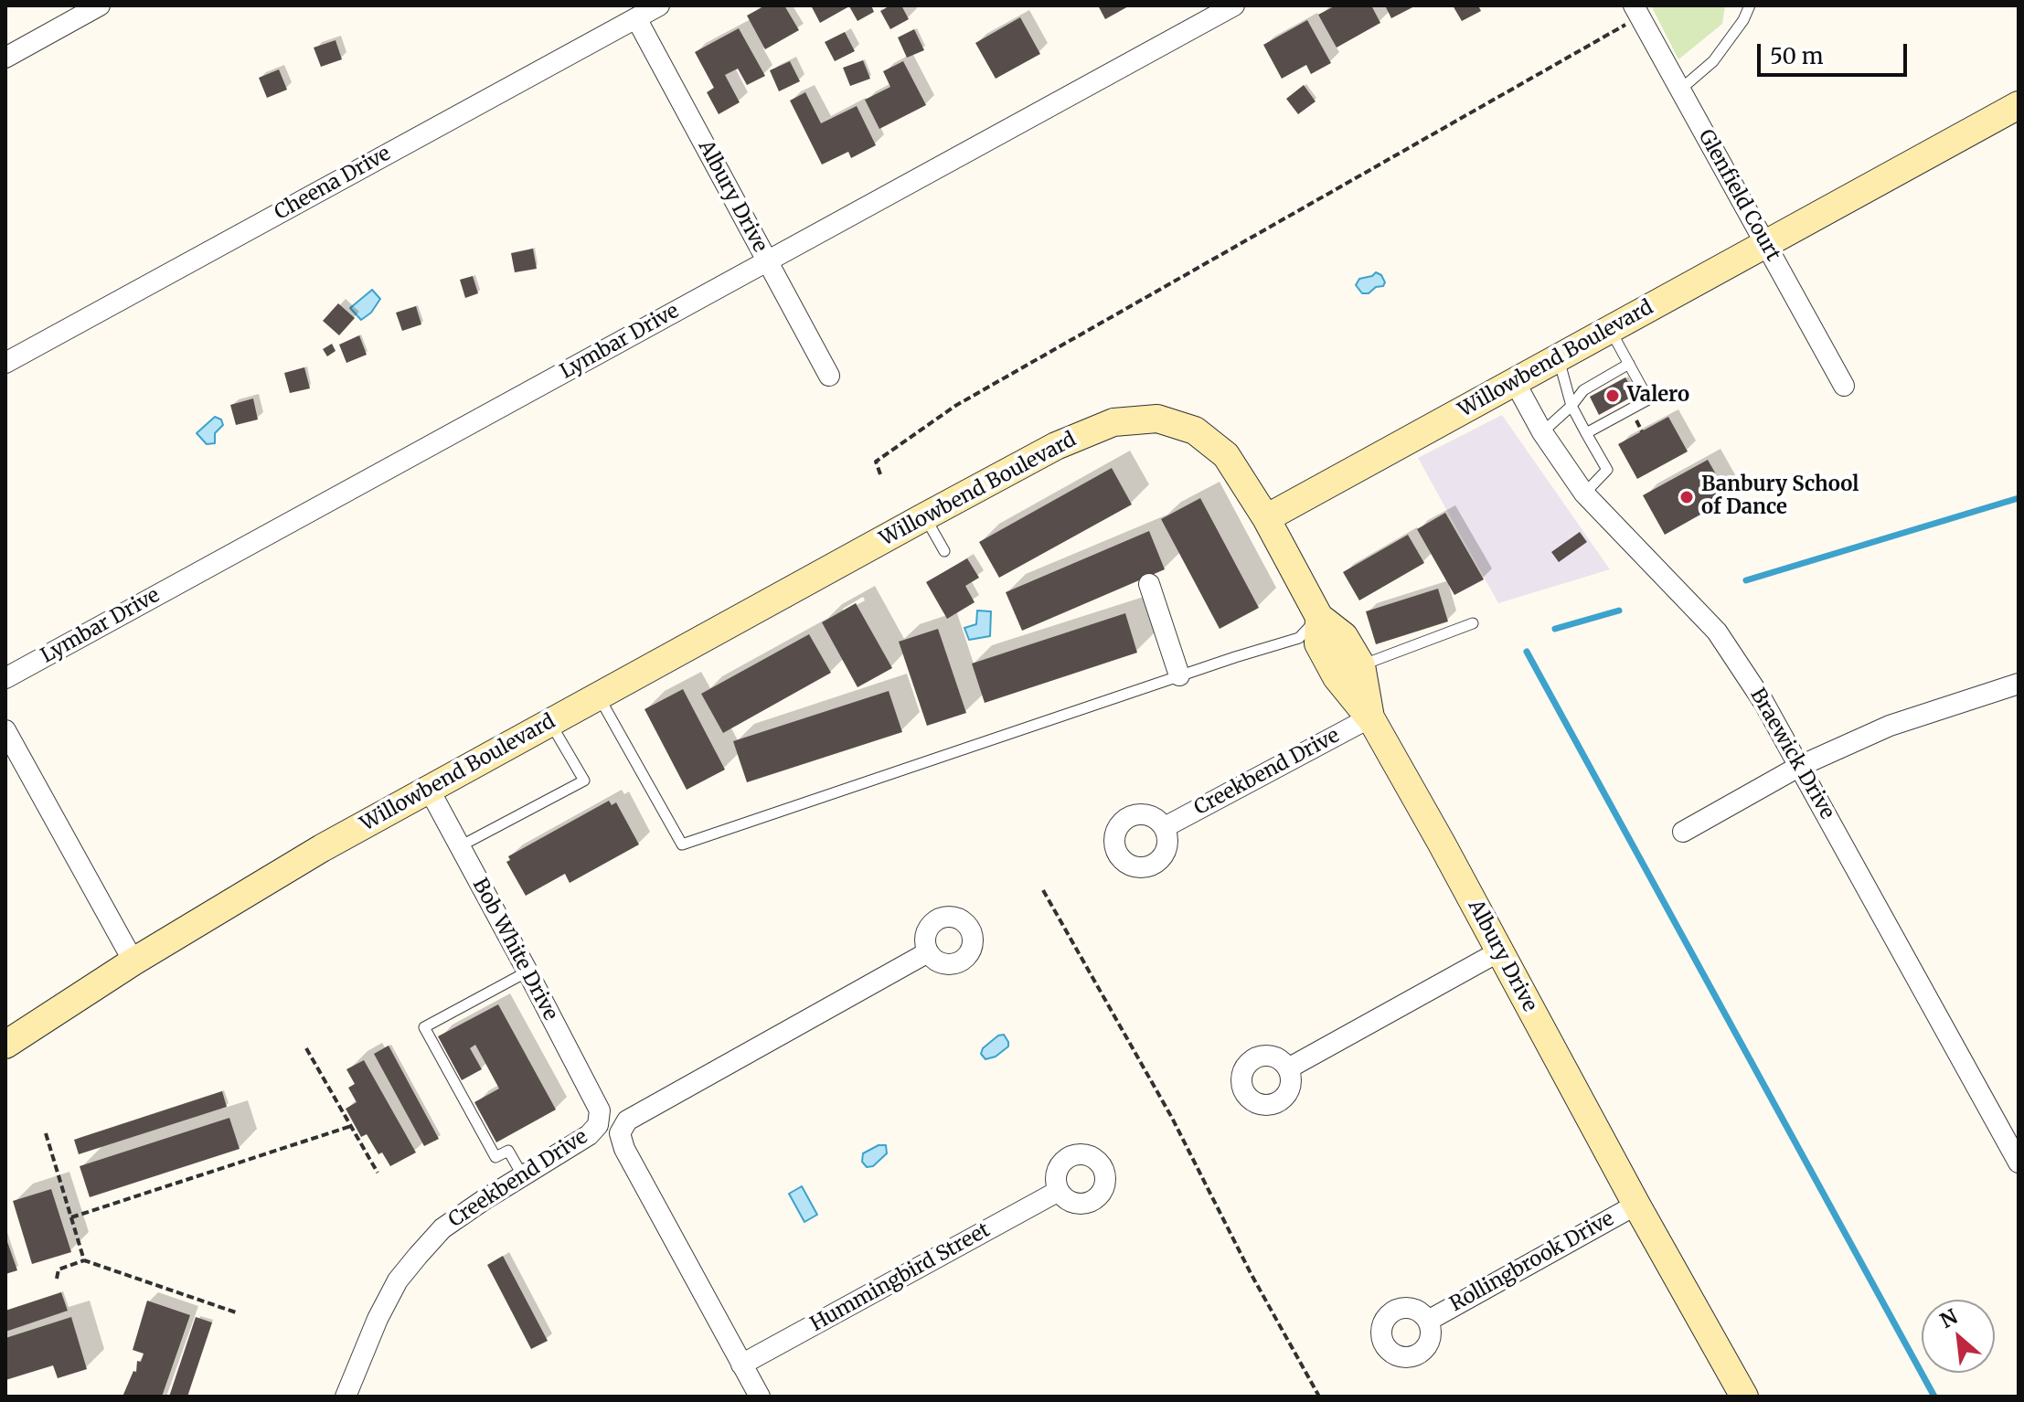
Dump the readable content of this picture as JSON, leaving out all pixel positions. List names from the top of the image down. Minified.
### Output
{"streets":{"street":["Cheena Drive","Glenfield Court","Albury Drive","Lymbar Drive","Willowbend Boulevard","Braewick Drive","Creekbend Drive","Bob White Drive","Rollingbrook Drive","Hummingbird Street"]},"crossings":[["Cheena Drive","Albury Drive"],["Glenfield Court","Willowbend Boulevard"],["Albury Drive","Lymbar Drive"],["Albury Drive","Willowbend Boulevard"],["Albury Drive","Creekbend Drive"],["Albury Drive","Rollingbrook Drive"],["Willowbend Boulevard","Braewick Drive"],["Willowbend Boulevard","Bob White Drive"],["Creekbend Drive","Bob White Drive"]],"places":["Valero","Banbury School of Dance"],"scale_bar":"50 m","north":"top left"}
